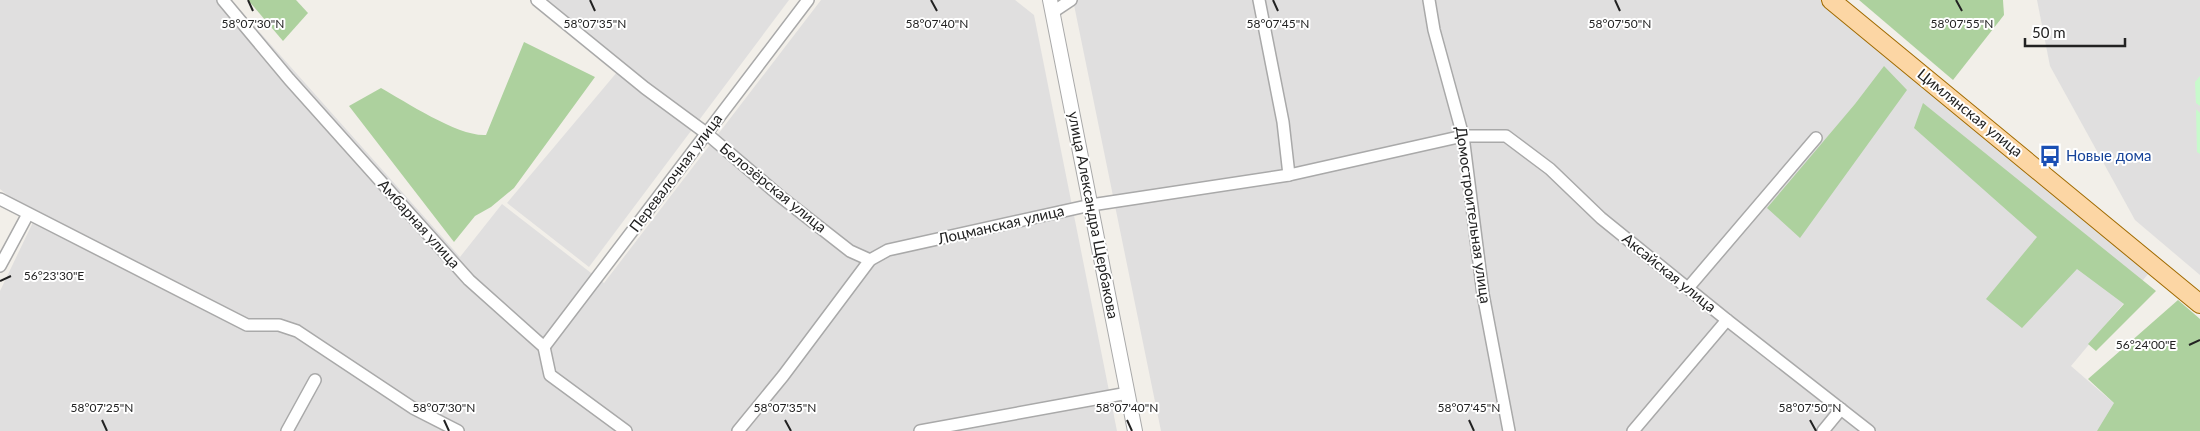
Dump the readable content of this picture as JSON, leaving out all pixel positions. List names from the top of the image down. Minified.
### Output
{"streets":{"main road":["Цимлянская улица"],"street":["Перевалочная улица","Белозёрская улица","улица Александра Щербакова","Домостроительная улица","Амбарная улица","Лоцманская улица","Аксайская улица"]},"crossings":[["Перевалочная улица","Белозёрская улица"],["Перевалочная улица","Амбарная улица"],["Белозёрская улица","Лоцманская улица"],["улица Александра Щербакова","Лоцманская улица"],["Домостроительная улица","Лоцманская улица"],["Домостроительная улица","Аксайская улица"],["Лоцманская улица","Аксайская улица"]],"places":{"bus stop":["Новые дома"]},"scale_bar":"50 m","coordinates":["58°07'30\"N","58°07'35\"N","58°07'40\"N","58°07'45\"N","58°07'50\"N","58°07'55\"N","56°23'30\"E","56°24'00\"E","58°07'25\"N"]}
